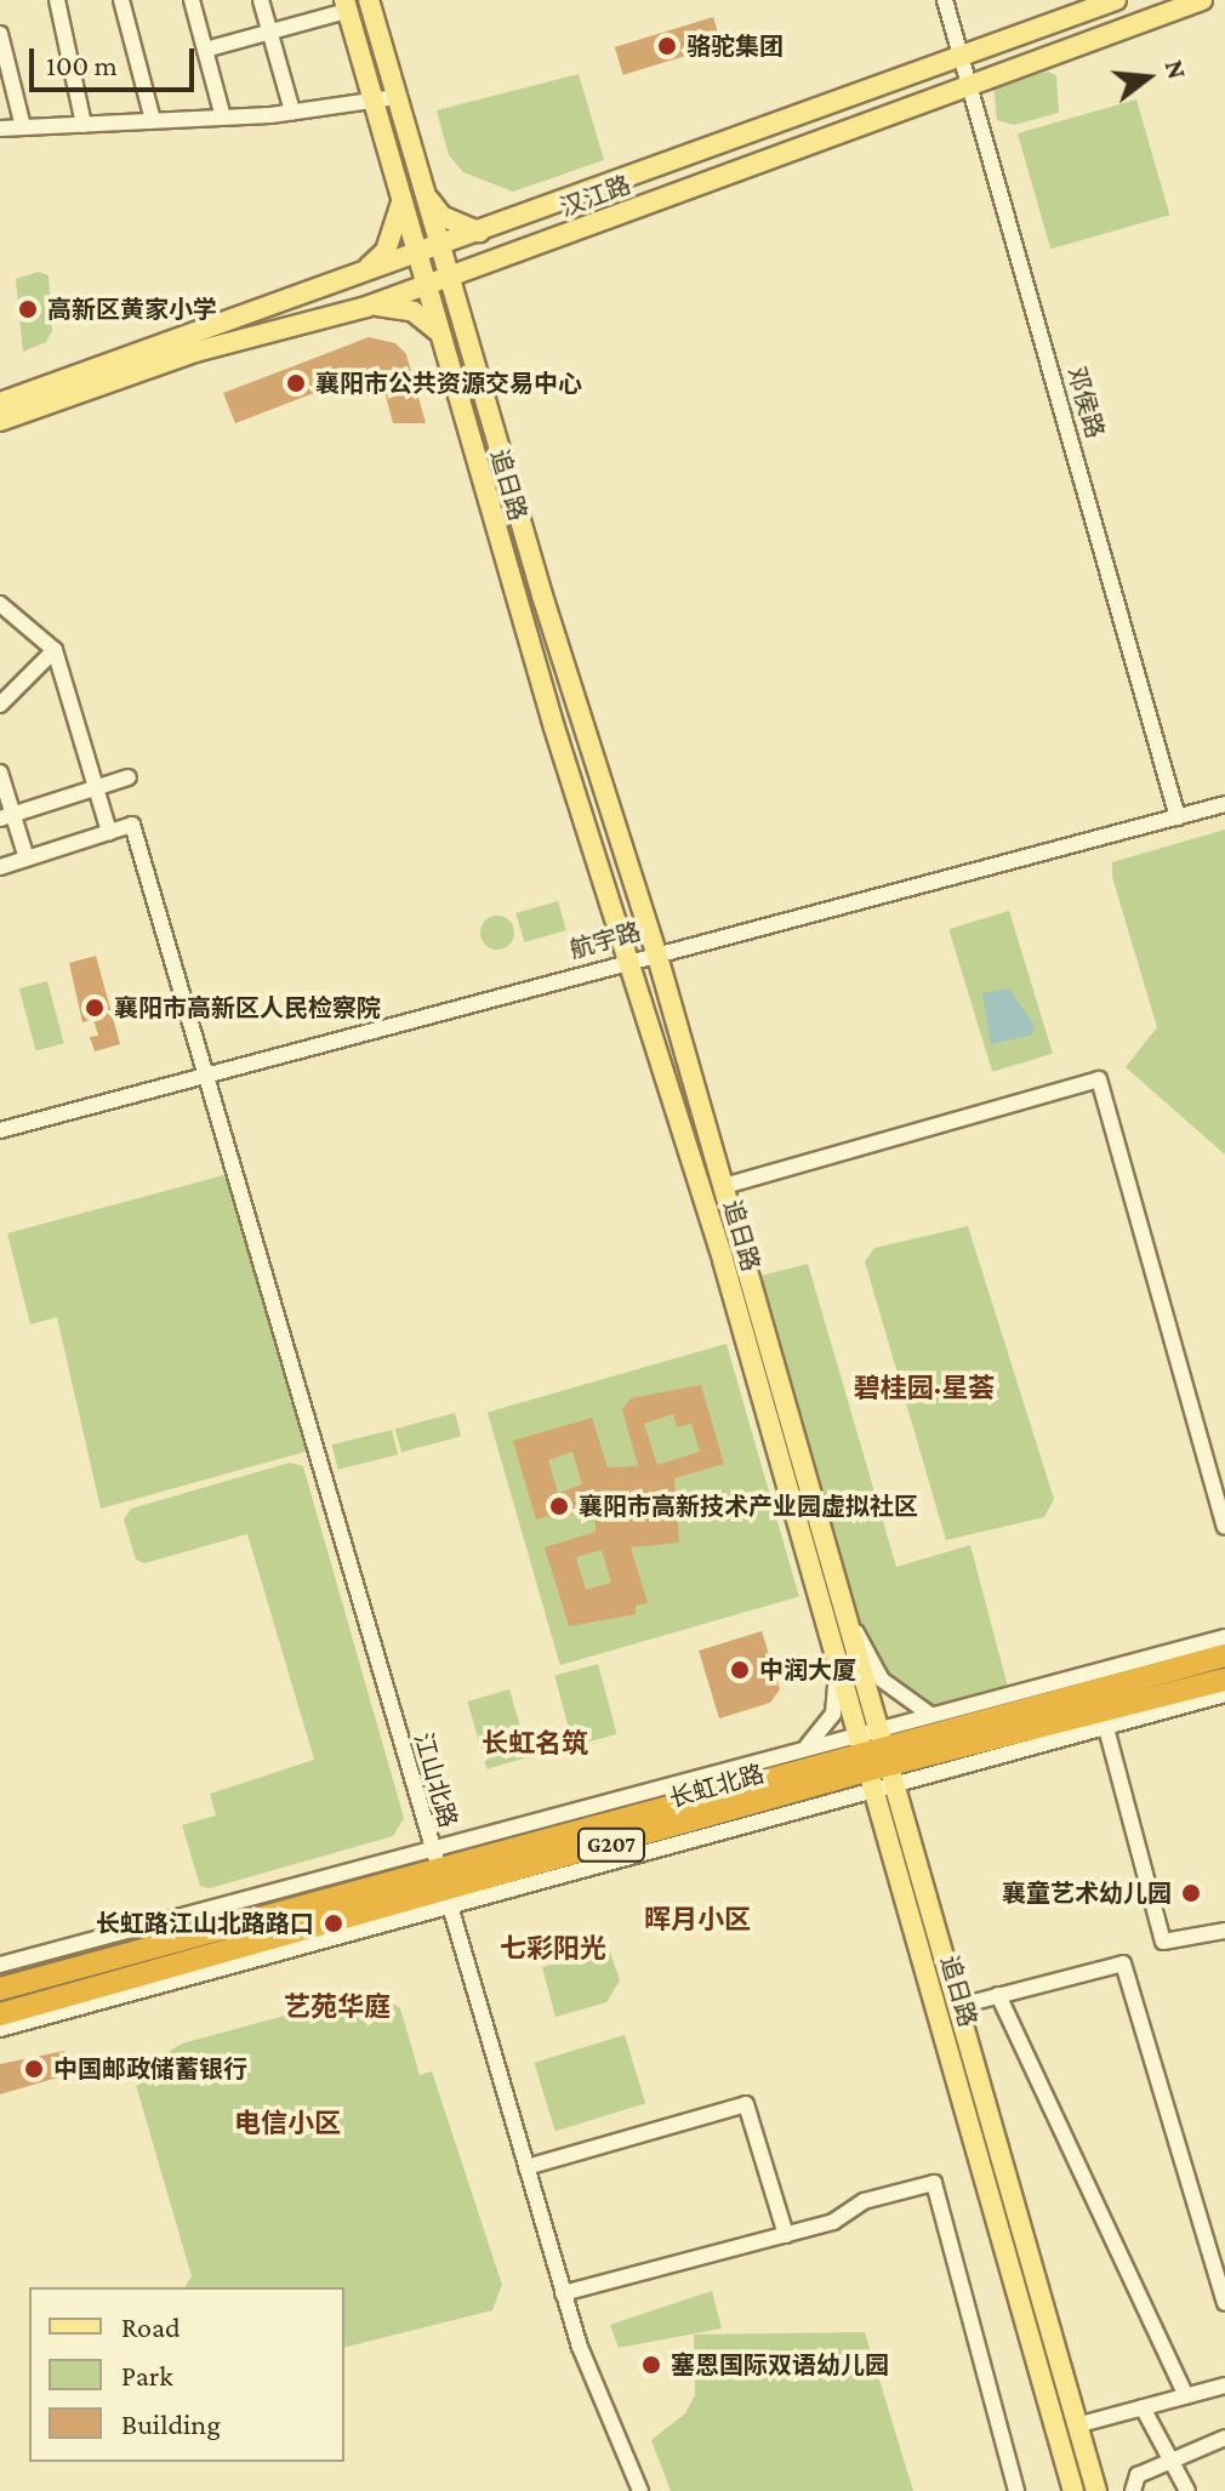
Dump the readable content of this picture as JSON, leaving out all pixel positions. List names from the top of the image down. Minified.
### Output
{"streets":{"highway":["长虹北路","G207"],"main road":["汉江路","追日路"],"street":["邓侯路","航宇路","江山北路"]},"crossings":[["汉江路","邓侯路"],["汉江路","追日路"],["邓侯路","航宇路"],["追日路","航宇路"],["追日路","长虹北路"],["航宇路","江山北路"],["江山北路","长虹北路"]],"districts":["碧桂园·星荟","长虹名筑","晖月小区","七彩阳光","艺苑华庭","电信小区"],"places":["骆驼集团","高新区黄家小学","襄阳市公共资源交易中心","襄阳市高新区人民检察院","襄阳市高新技术产业园虚拟社区","中润大厦","襄童艺术幼儿园","长虹路江山北路路口","中国邮政储蓄银行","塞恩国际双语幼儿园"],"legend":["Road","Park","Building"],"scale_bar":"100 m","north":"right"}
